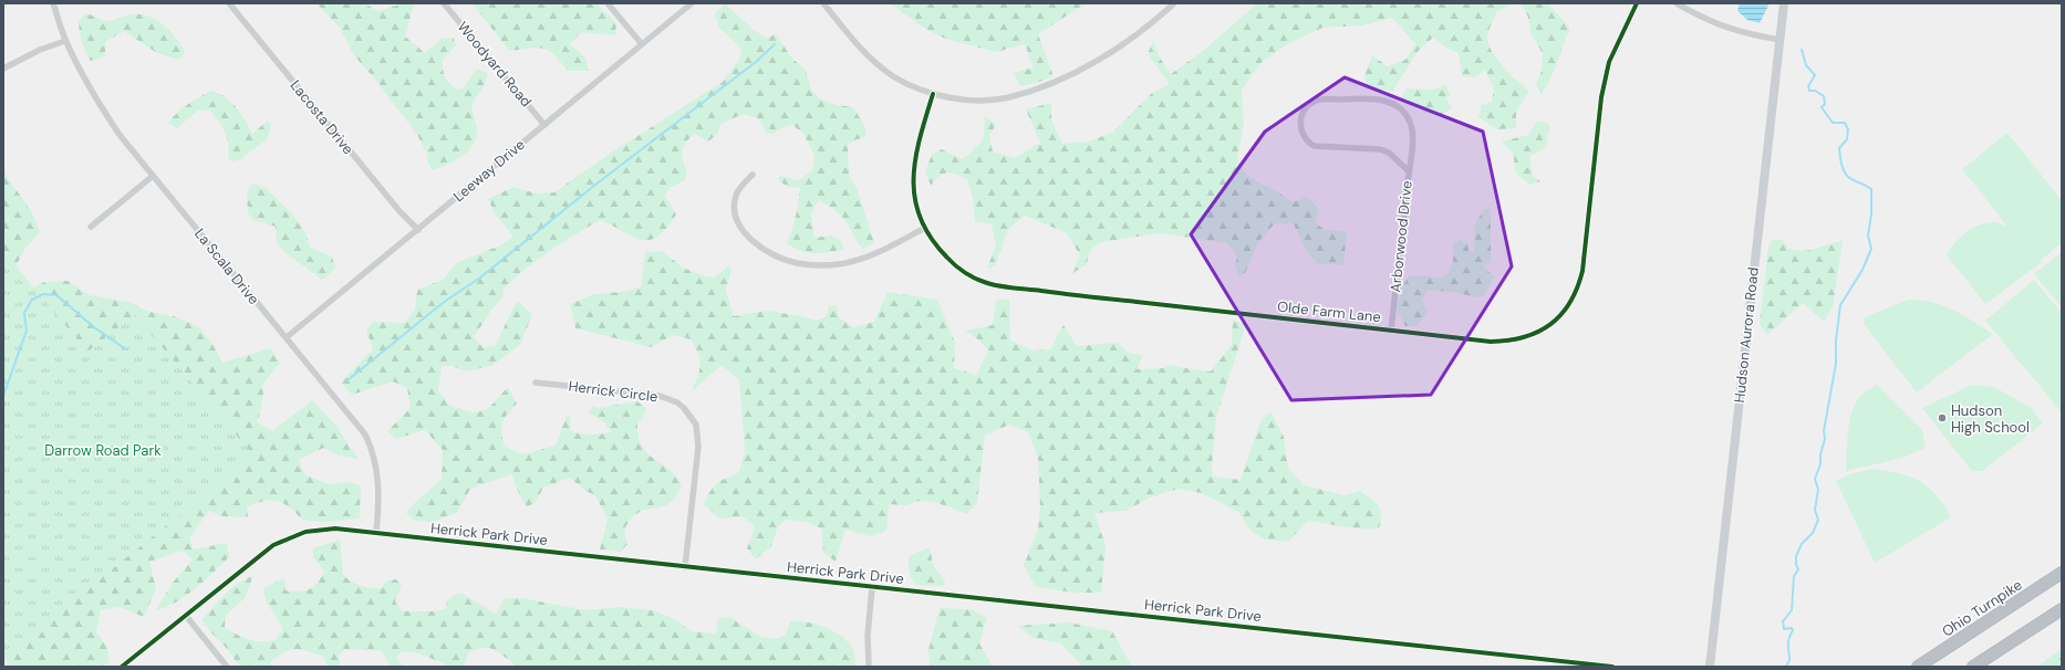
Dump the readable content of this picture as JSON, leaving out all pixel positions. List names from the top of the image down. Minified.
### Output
{"streets":{"highway":["Ohio Turnpike"],"street":["Woodyard Road","Lacosta Drive","Leeway Drive","Arborwood Drive","La Scala Drive","Olde Farm Lane","Hudson Aurora Road","Herrick Circle","Herrick Park Drive"]},"crossings":[["Woodyard Road","Leeway Drive"],["Lacosta Drive","Leeway Drive"],["Leeway Drive","La Scala Drive"],["Arborwood Drive","Olde Farm Lane"],["La Scala Drive","Herrick Park Drive"],["Herrick Circle","Herrick Park Drive"]],"parks":["Darrow Road Park"],"places":["Hudson High School"]}
